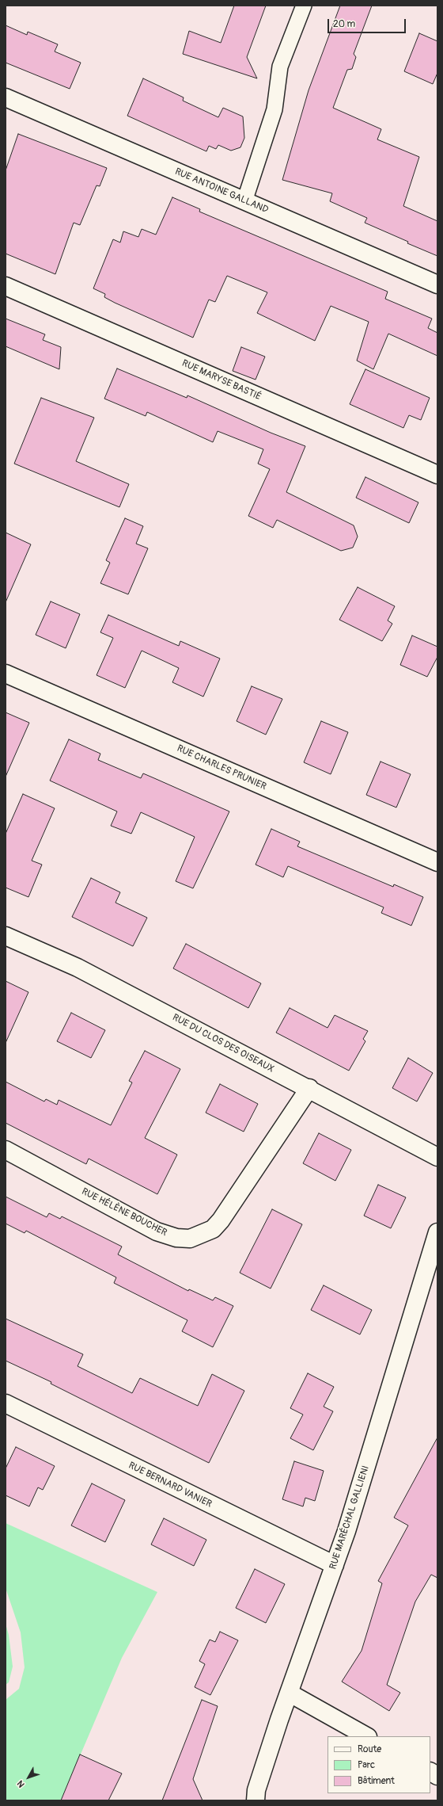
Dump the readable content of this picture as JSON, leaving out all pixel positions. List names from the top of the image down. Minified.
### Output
{"streets":{"street":["RUE ANTOINE GALLAND","RUE MARYSE BASTIÉ","RUE CHARLES PRUNIER","RUE DU CLOS DES OISEAUX","RUE HÉLÈNE BOUCHER","RUE BERNARD VANIER","RUE MARÉCHAL GALLIENI"]},"crossings":[["RUE DU CLOS DES OISEAUX","RUE HÉLÈNE BOUCHER"],["RUE BERNARD VANIER","RUE MARÉCHAL GALLIENI"]],"legend":["Route","Parc","Bâtiment"],"scale_bar":"20 m","north":"bottom left"}
